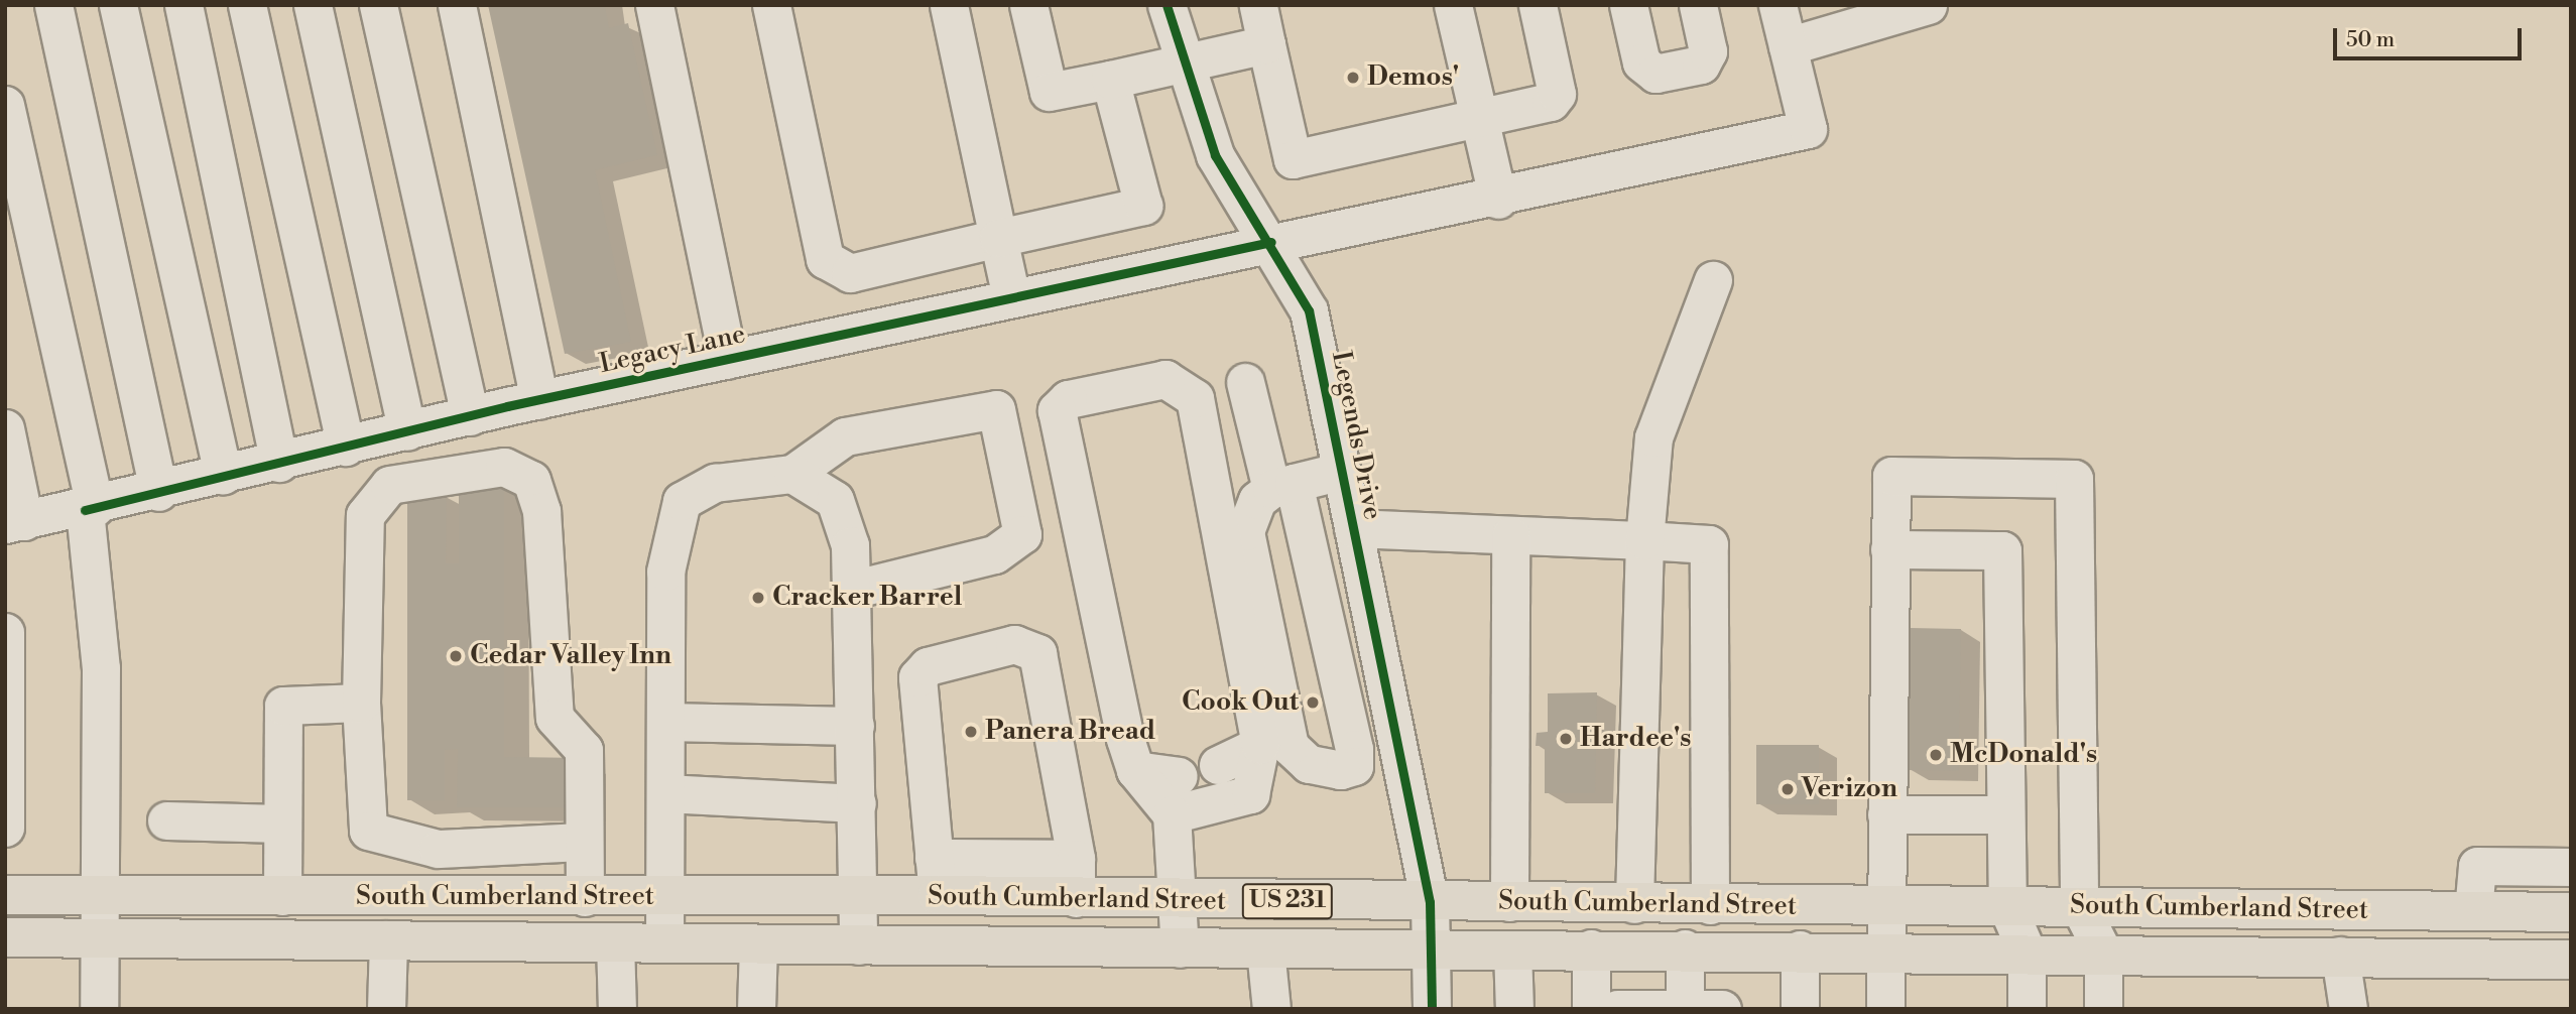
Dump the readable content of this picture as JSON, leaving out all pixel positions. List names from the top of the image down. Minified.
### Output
{"streets":{"main road":["South Cumberland Street","US 231"],"street":["Legacy Lane","Legends Drive"]},"crossings":[["Legacy Lane","Legends Drive"],["Legends Drive","South Cumberland Street"]],"places":["Demos'","Cracker Barrel","Cedar Valley Inn","Cook Out","Panera Bread","Hardee's","McDonald's","Verizon"],"scale_bar":"50 m"}
